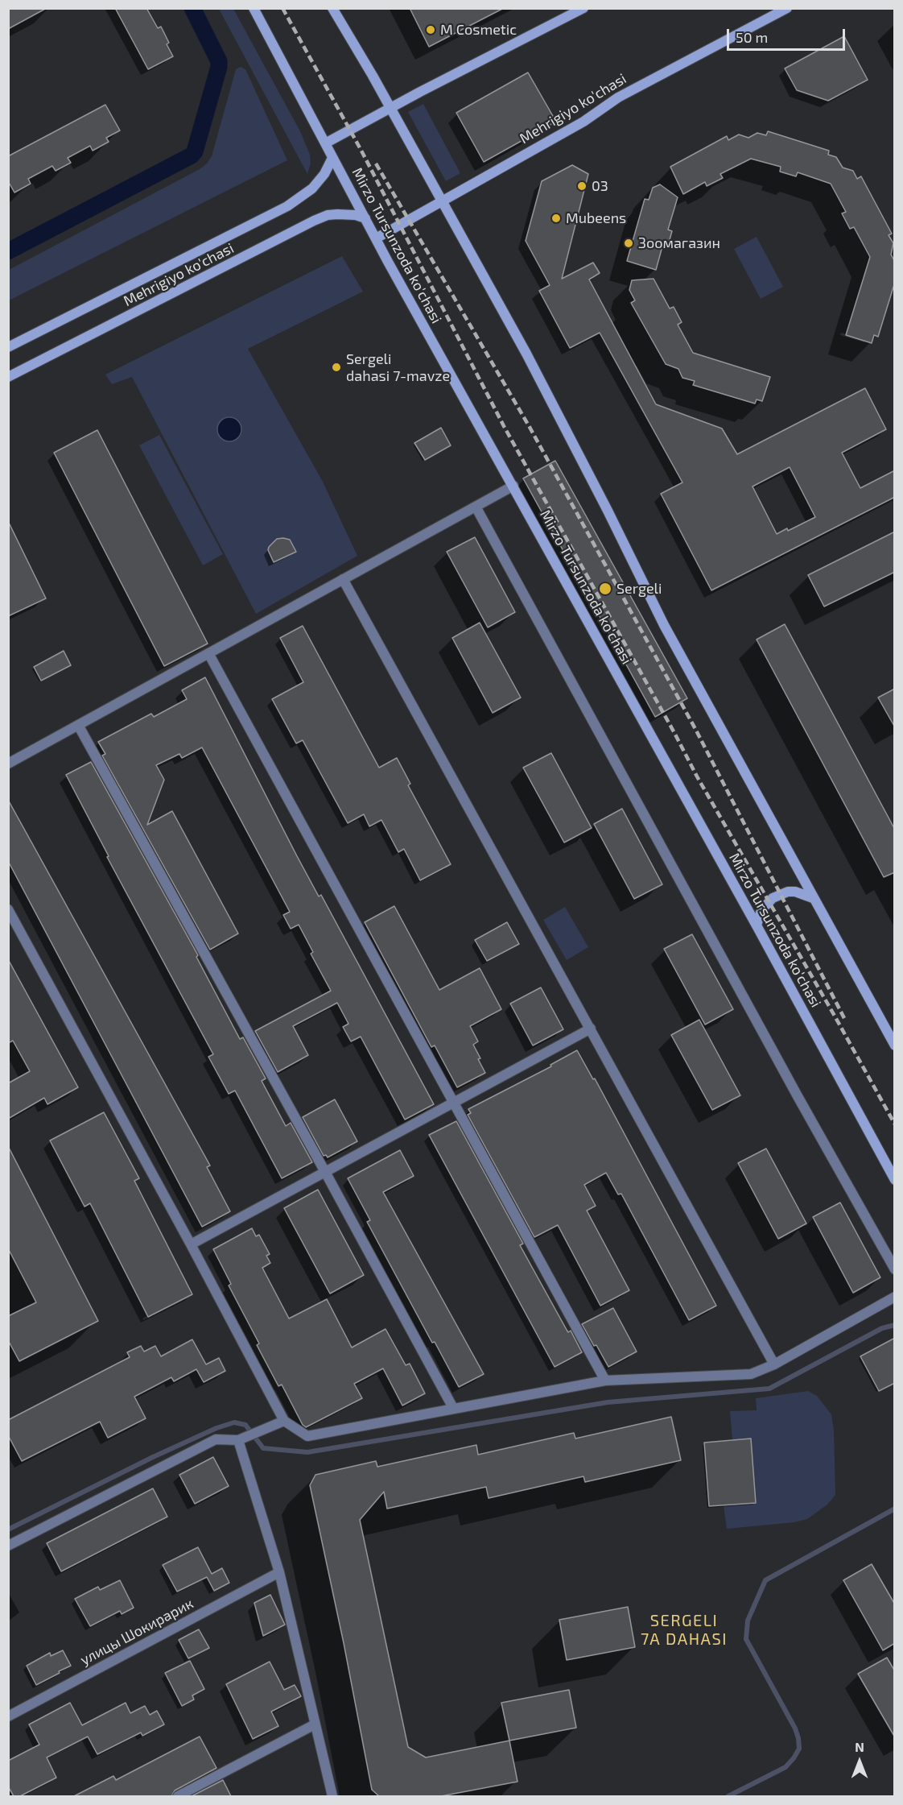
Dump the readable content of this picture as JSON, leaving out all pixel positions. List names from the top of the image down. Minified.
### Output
{"streets":{"main road":["Mehrigiyo ko'chasi","Mirzo Tursunzoda ko'chasi"],"street":["улицы Шокирарик"]},"crossings":[["Mehrigiyo ko'chasi","Mirzo Tursunzoda ko'chasi"]],"districts":["SERGELI 7A DAHASI"],"places":["M Cosmetic","03","Mubeens","Зоомагазин","Sergeli dahasi 7-mavze","Sergeli"],"scale_bar":"50 m","north":"top"}
